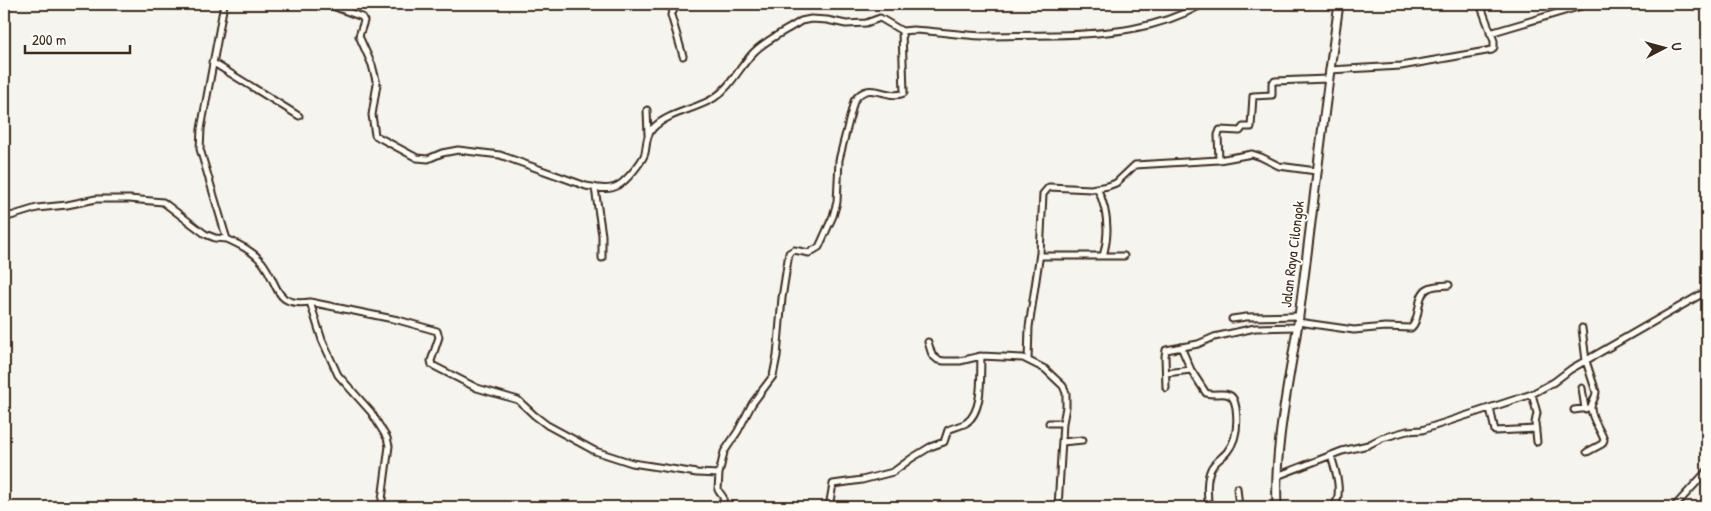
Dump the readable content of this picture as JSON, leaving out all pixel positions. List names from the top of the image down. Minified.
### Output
{"streets":{"highway":["Jalan Raya Cilongok"]},"scale_bar":"200 m","north":"right"}
